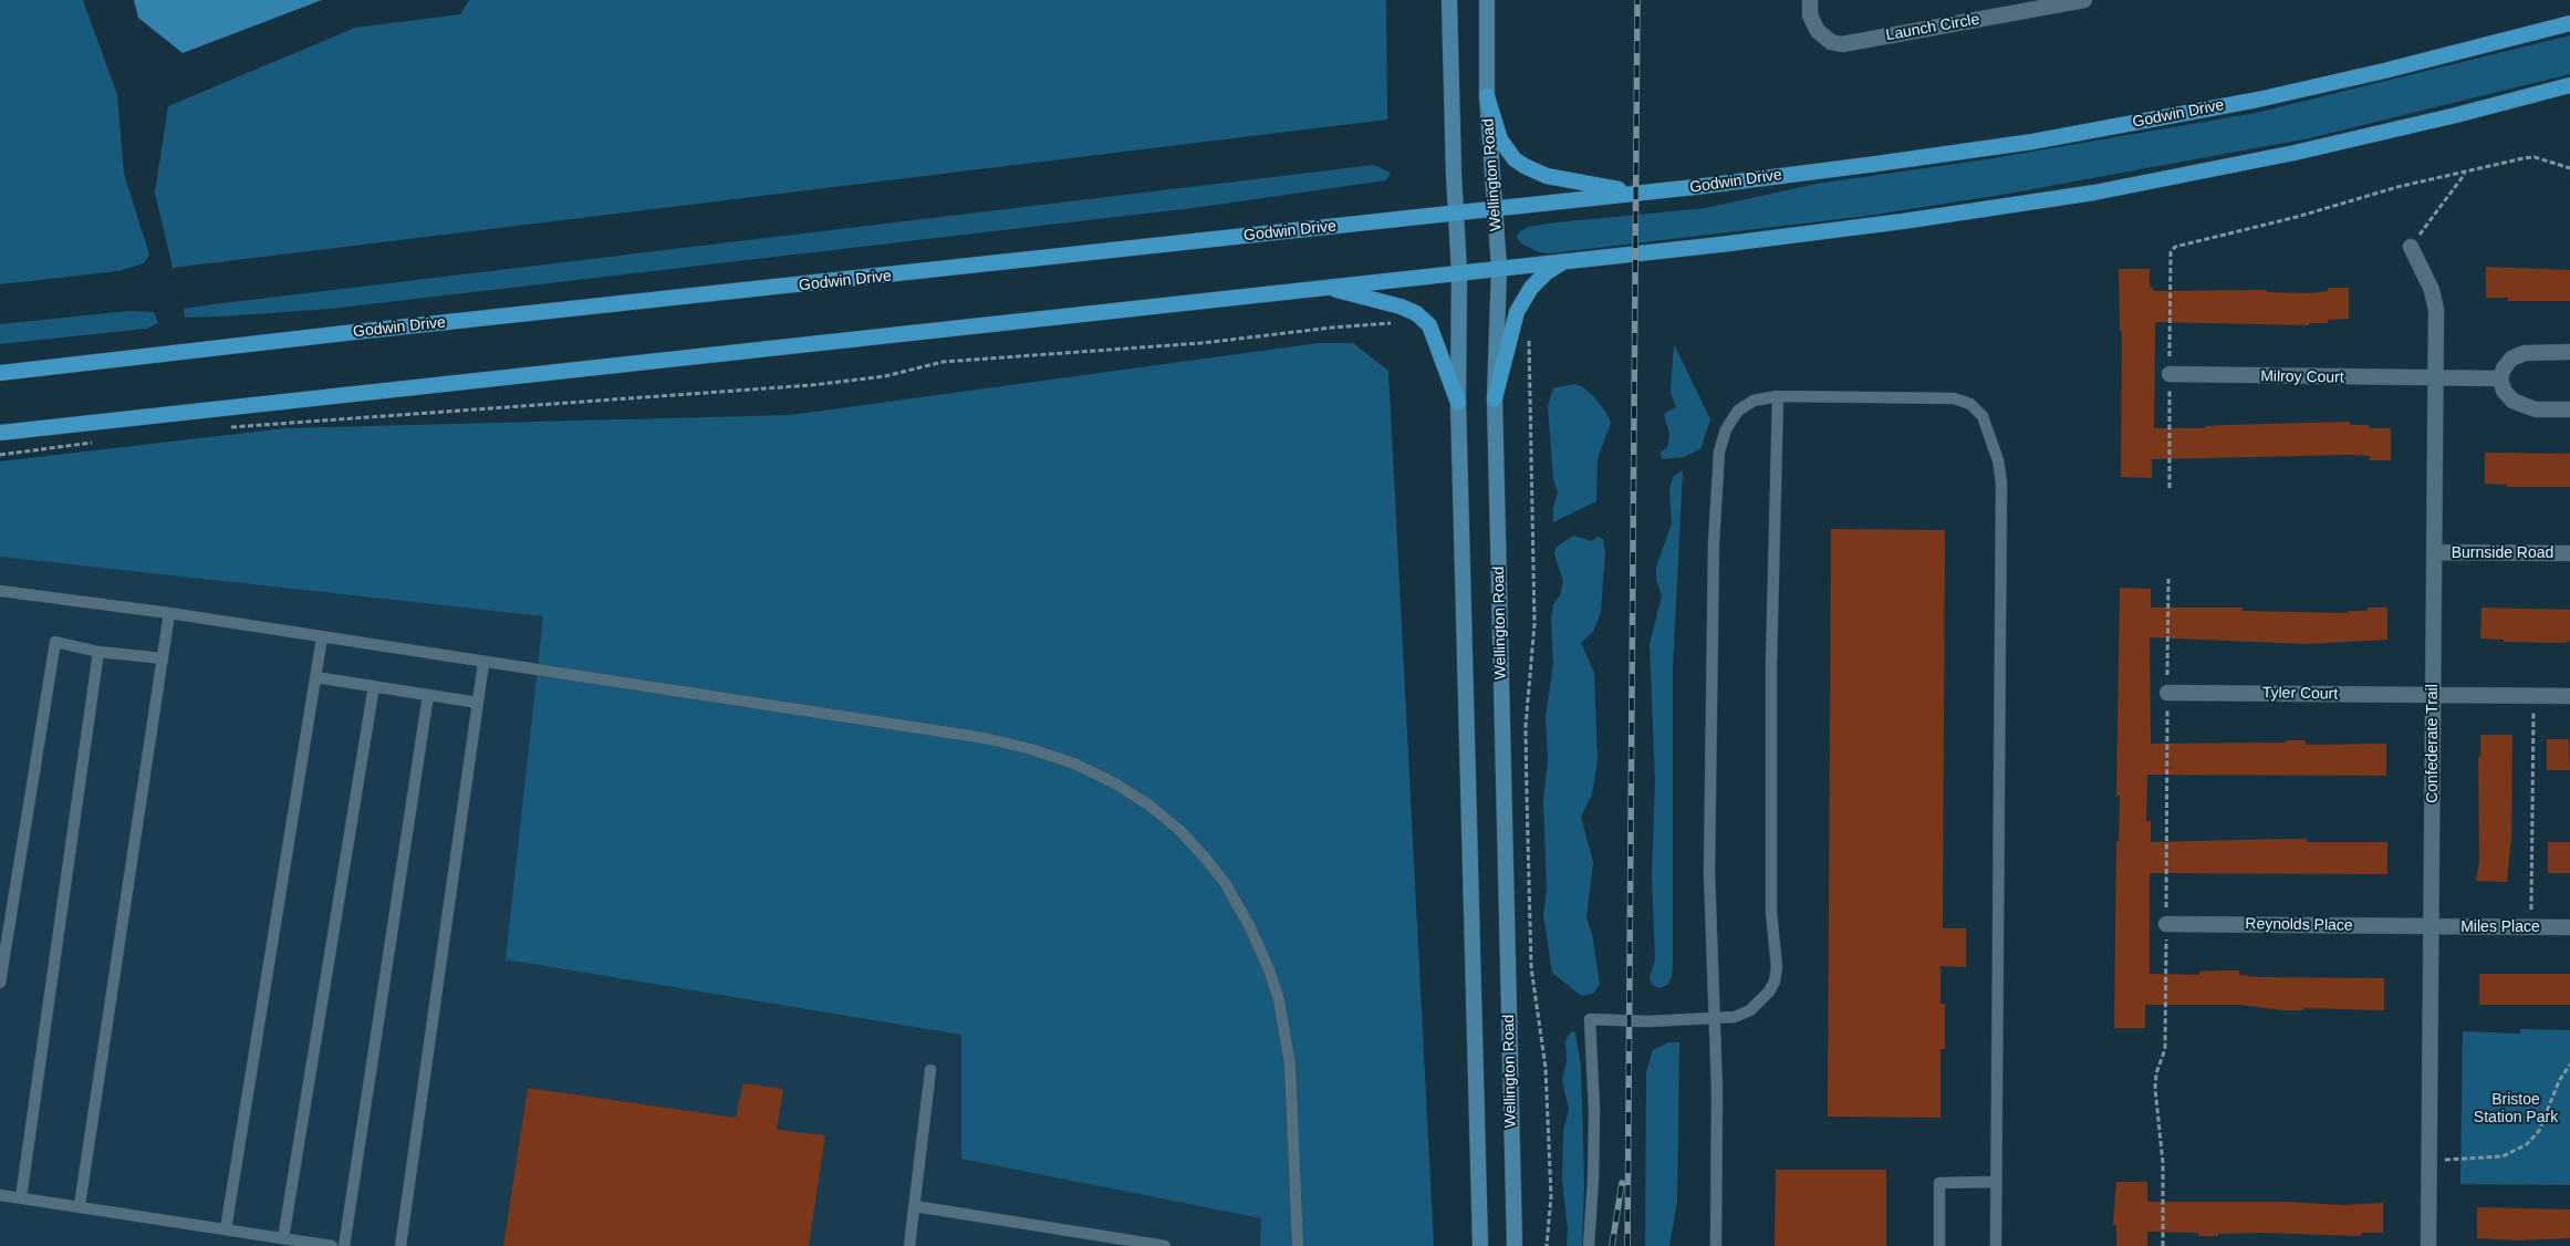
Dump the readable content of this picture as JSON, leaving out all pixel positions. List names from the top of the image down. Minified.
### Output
{"streets":{"main road":["Godwin Drive","Wellington Road"],"street":["Launch Circle","Milroy Court","Burnside Road","Tyler Court","Confederate Trail","Reynolds Place","Miles Place"]},"crossings":[["Godwin Drive","Wellington Road"],["Milroy Court","Confederate Trail"],["Burnside Road","Confederate Trail"],["Tyler Court","Confederate Trail"],["Confederate Trail","Reynolds Place"],["Confederate Trail","Miles Place"],["Reynolds Place","Miles Place"]],"parks":["Bristoe Station Park"]}
